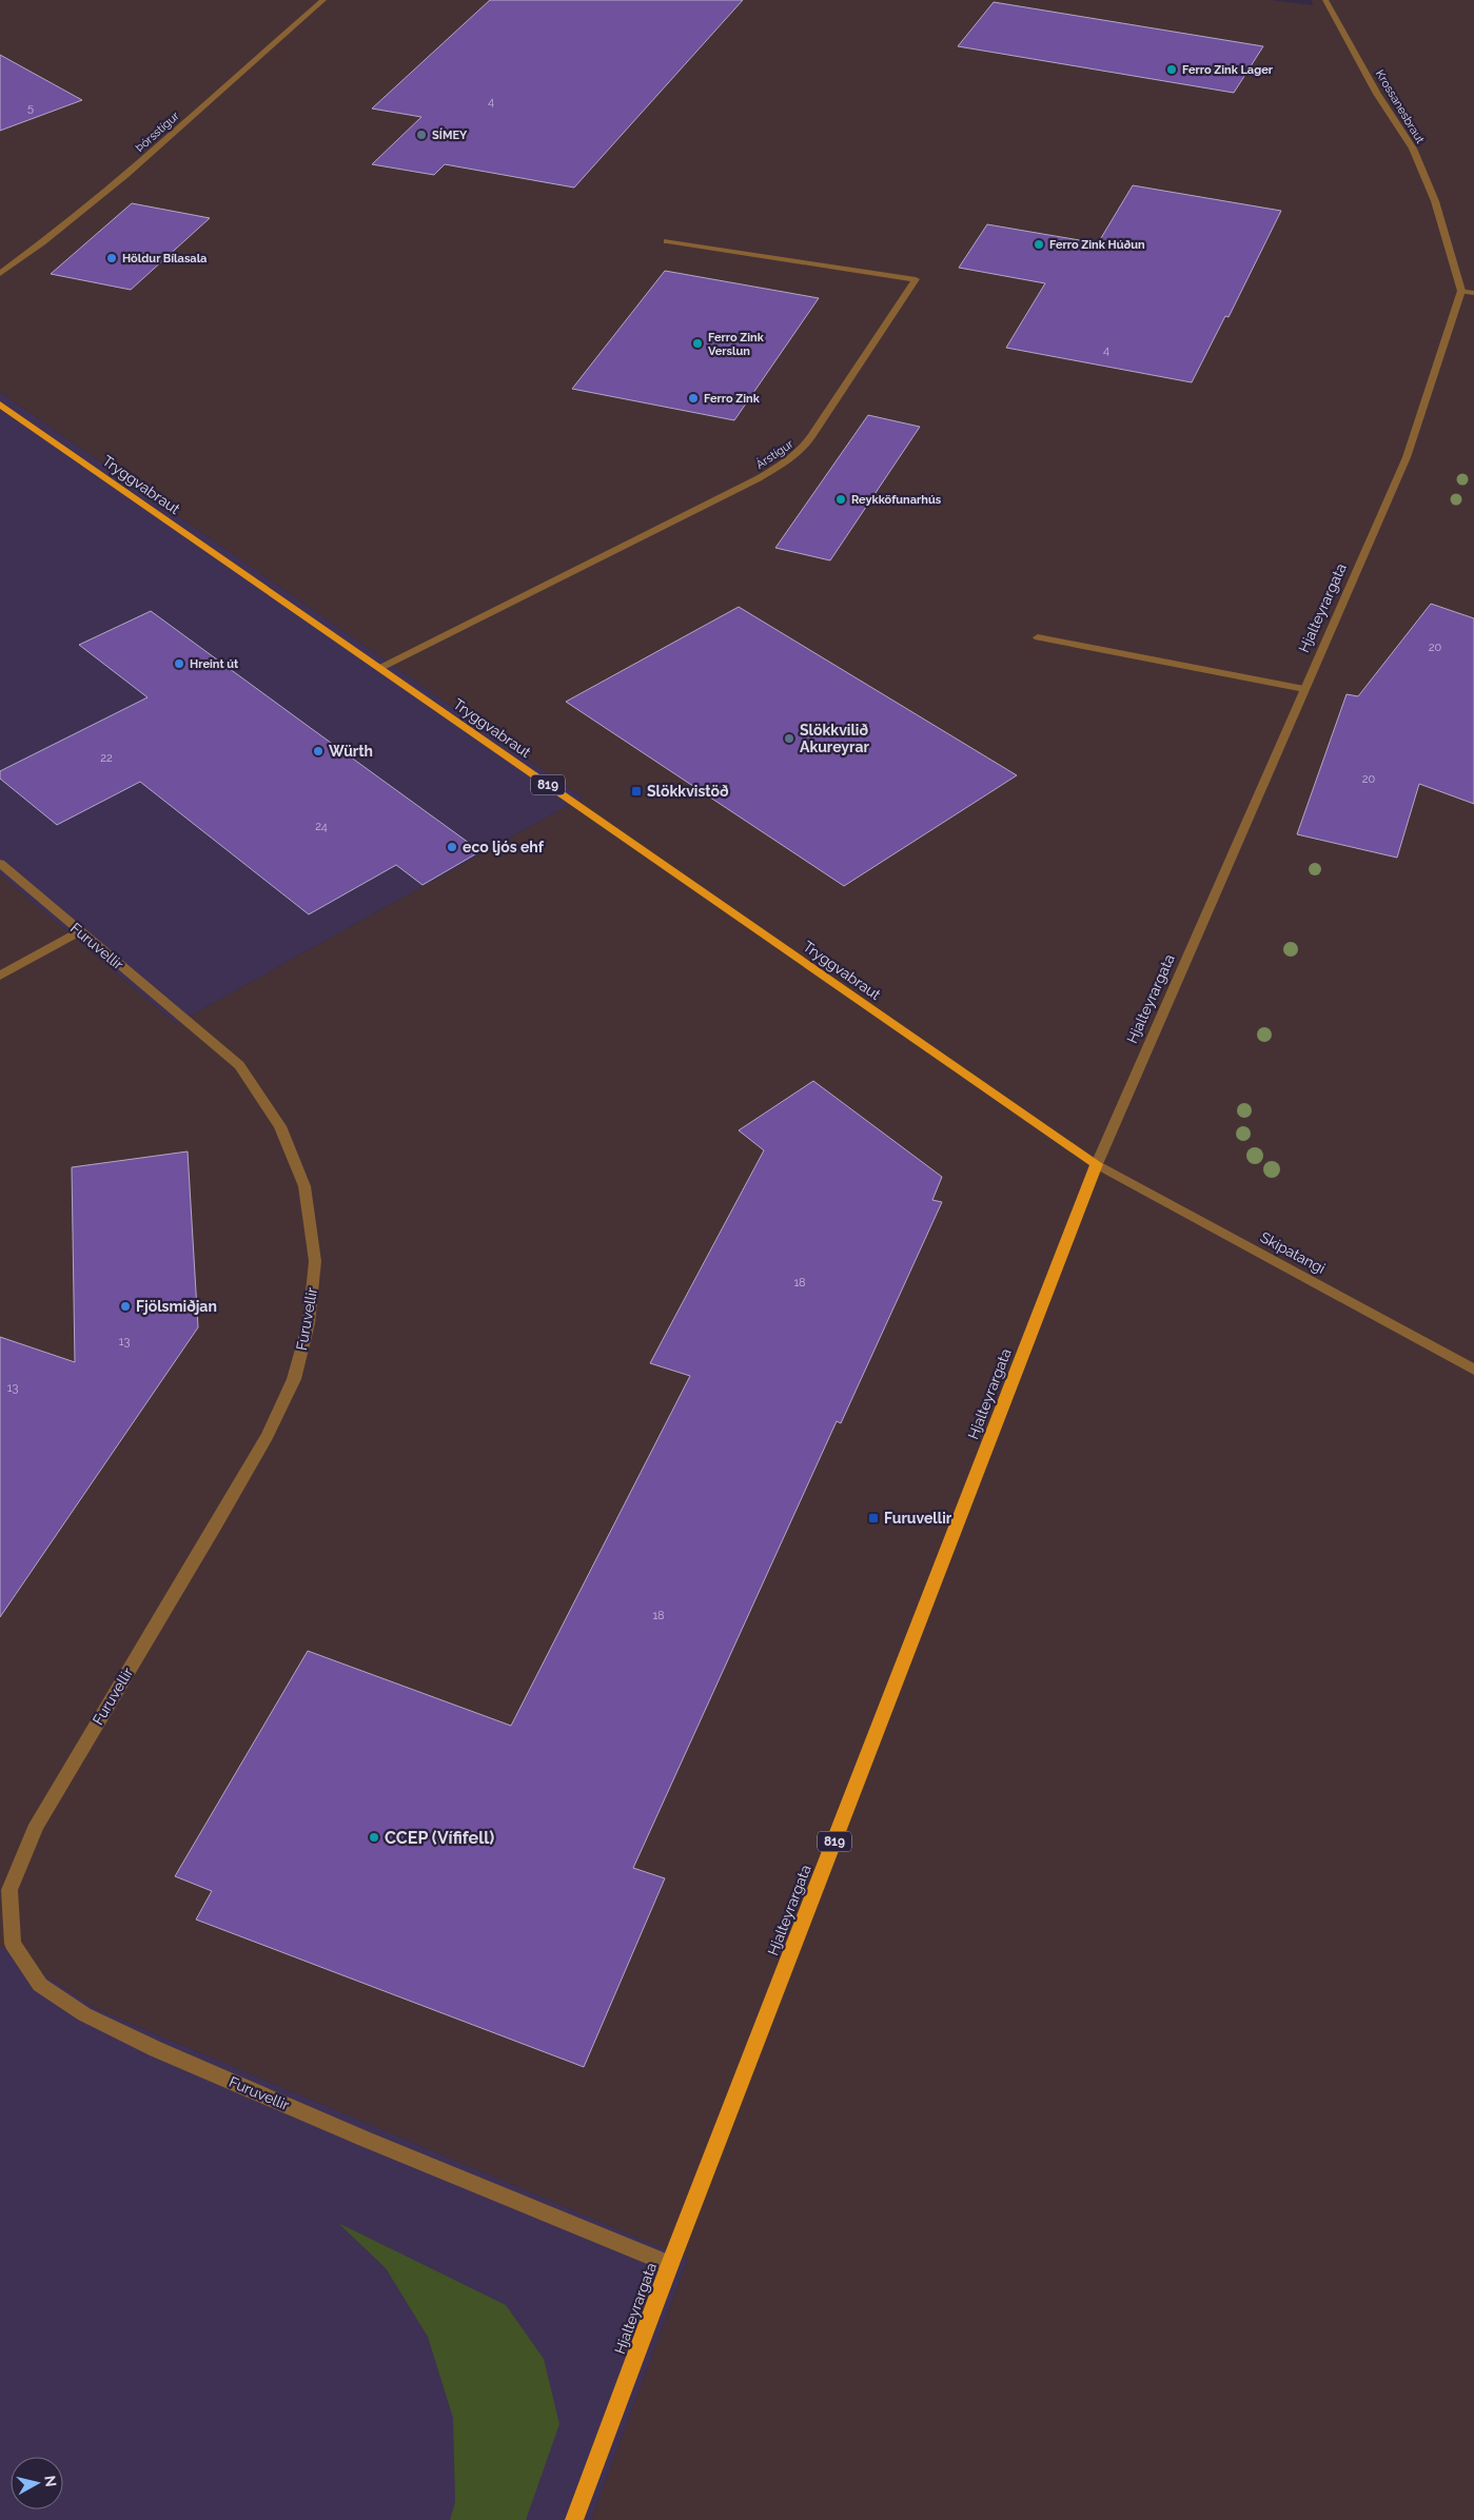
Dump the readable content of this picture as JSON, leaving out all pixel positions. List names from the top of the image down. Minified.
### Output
{"streets":{"main road":["Tryggvabraut","Hjalteyrargata","819"],"street":["Krossanesbraut","Þórsstígur","Árstígur","Furuvellir","Skipatangi"]},"crossings":[["Krossanesbraut","Hjalteyrargata"],["Árstígur","Tryggvabraut"],["Tryggvabraut","Hjalteyrargata"],["Tryggvabraut","Skipatangi"],["Hjalteyrargata","Furuvellir"],["Hjalteyrargata","Skipatangi"]],"places":{"other":["Ferro Zink Lager","SÍMEY","Ferro Zink Húðun","Höldur Bílasala","Ferro Zink Verslun","Ferro Zink","Reykköfunarhús","Hreint út","Slökkvilið Akureyrar","Würth","eco ljós ehf","Fjölsmiðjan","CCEP (Vífifell)"],"transit":["Slökkvistöð","Furuvellir"]},"house_numbers":["4","5","4","20","22","20","24","18","13","13","18"],"north":"right"}
